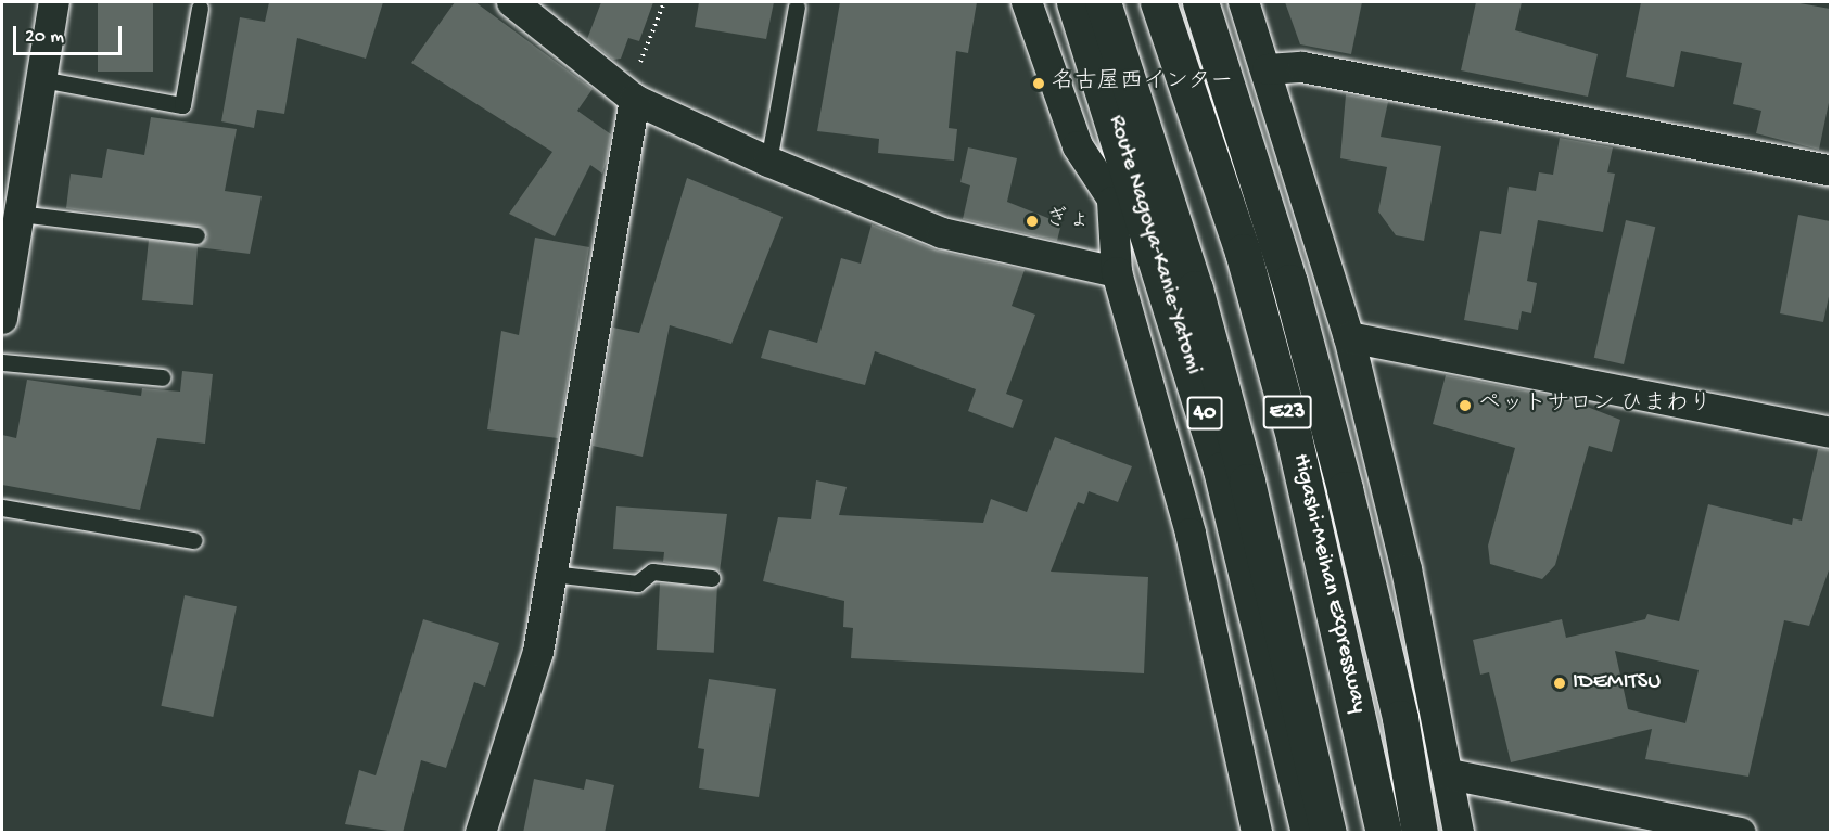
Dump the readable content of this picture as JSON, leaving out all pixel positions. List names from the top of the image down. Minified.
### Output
{"streets":{"main road":["Route Nagoya-Kanie-Yatomi","E23","40","Higashi-Meihan Expressway"]},"places":["名古屋西インター","ぎょ","ペットサロン ひまわり","IDEMITSU"],"scale_bar":"20 m"}
